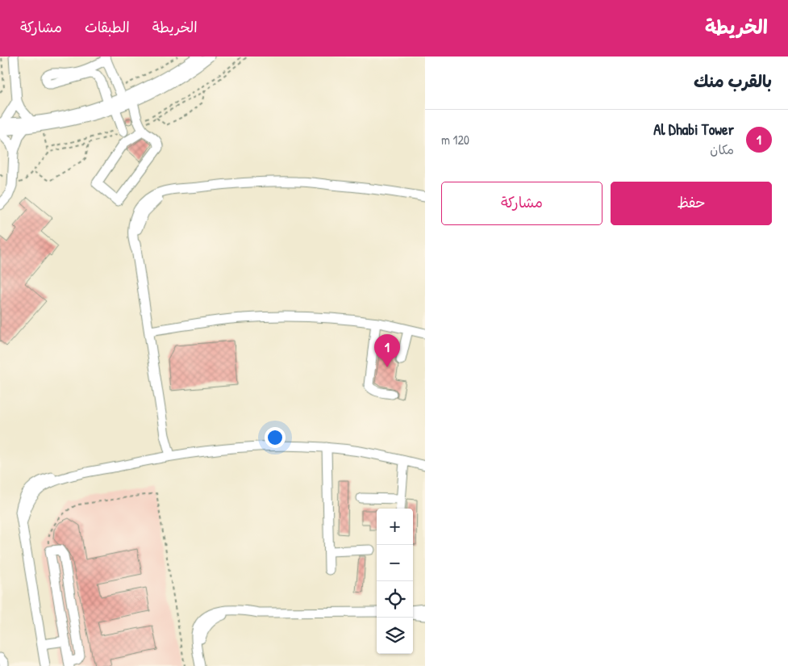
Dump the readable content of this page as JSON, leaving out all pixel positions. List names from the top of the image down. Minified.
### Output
{"page":{"header":"الخريطة","nav":["الخريطة","الطبقات","مشاركة"],"heading":"بالقرب منك","list":[{"mark":"1","name":"Al Dhabi Tower","note":"مكان","value":"120 m"}],"buttons":["حفظ","مشاركة"],"pins":"1","map_buttons":["+","−"]}}
